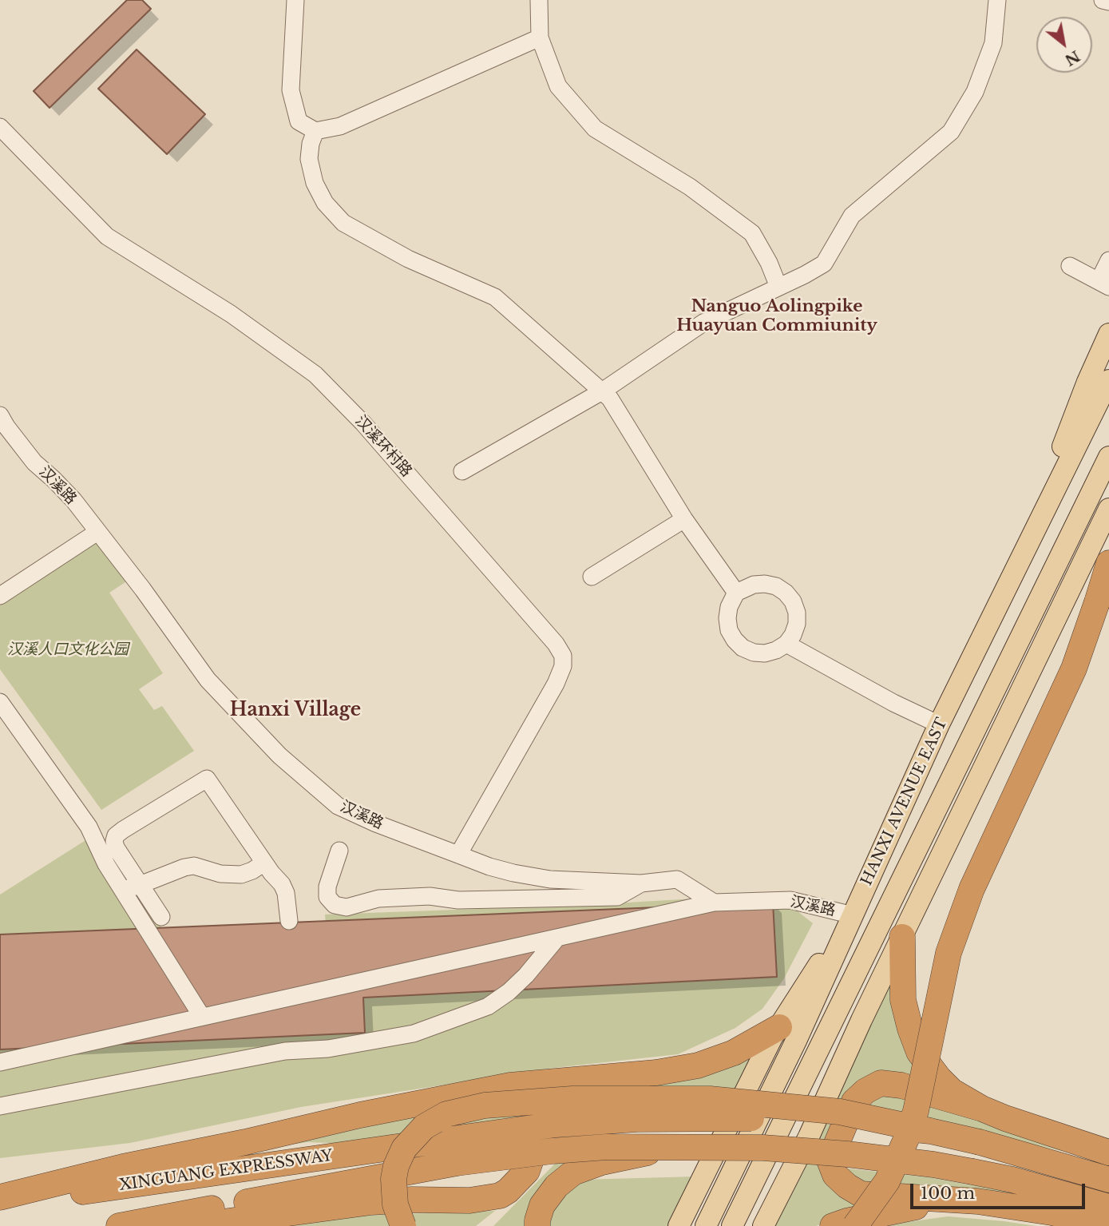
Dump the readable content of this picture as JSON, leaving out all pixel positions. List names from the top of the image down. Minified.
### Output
{"streets":{"highway":["XINGUANG EXPRESSWAY"],"main road":["HANXI AVENUE EAST"],"street":["汉溪环村路","汉溪路"]},"crossings":[["汉溪环村路","汉溪路"],["汉溪路","HANXI AVENUE EAST"]],"districts":["Nanguo Aolingpike Huayuan Commiunity","Hanxi Village"],"parks":["汉溪人口文化公园"],"scale_bar":"100 m","north":"bottom right"}
